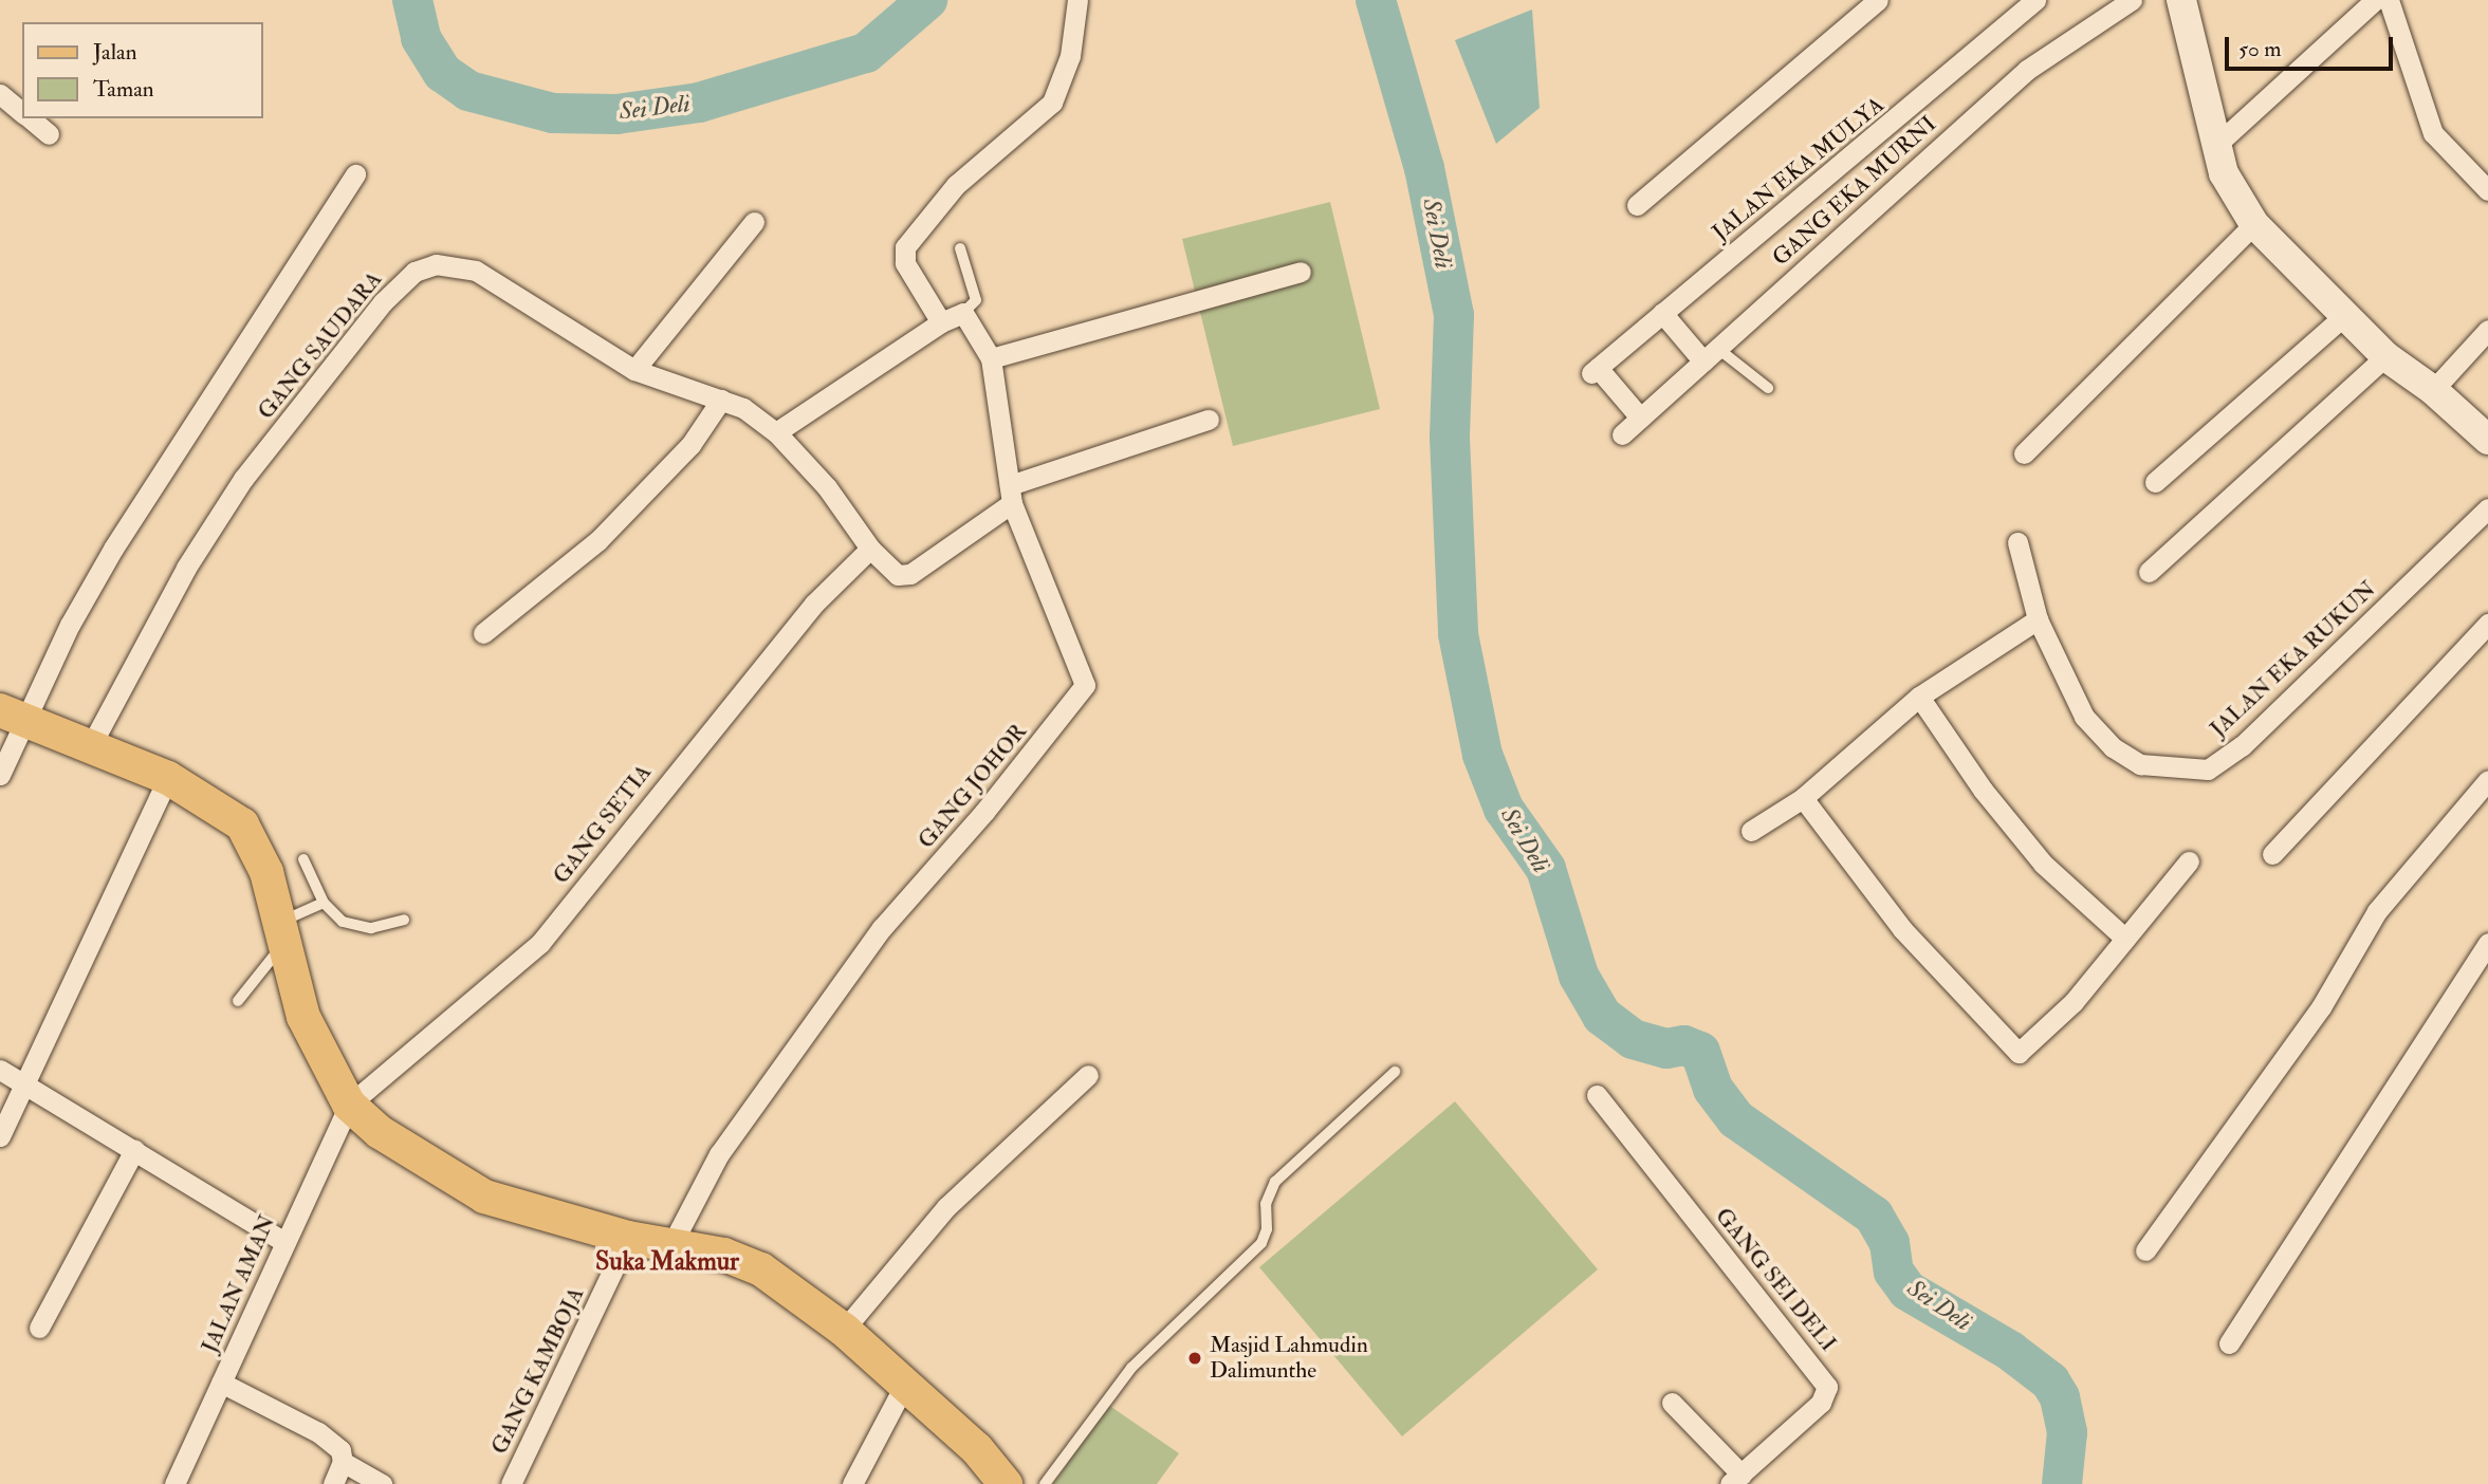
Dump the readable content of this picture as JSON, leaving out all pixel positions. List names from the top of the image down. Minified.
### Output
{"streets":{"street":["JALAN EKA MULYA","GANG EKA MURNI","GANG SAUDARA","JALAN EKA RUKUN","GANG JOHOR","GANG SETIA","GANG SEI DELI","JALAN AMAN","GANG KAMBOJA"]},"crossings":[["JALAN EKA MULYA","GANG EKA MURNI"],["GANG SAUDARA","GANG JOHOR"],["GANG SAUDARA","GANG SETIA"],["GANG SETIA","JALAN AMAN"]],"districts":["Suka Makmur"],"water":["Sei Deli"],"places":["Masjid Lahmudin Dalimunthe"],"legend":["Jalan","Taman"],"scale_bar":"50 m"}
